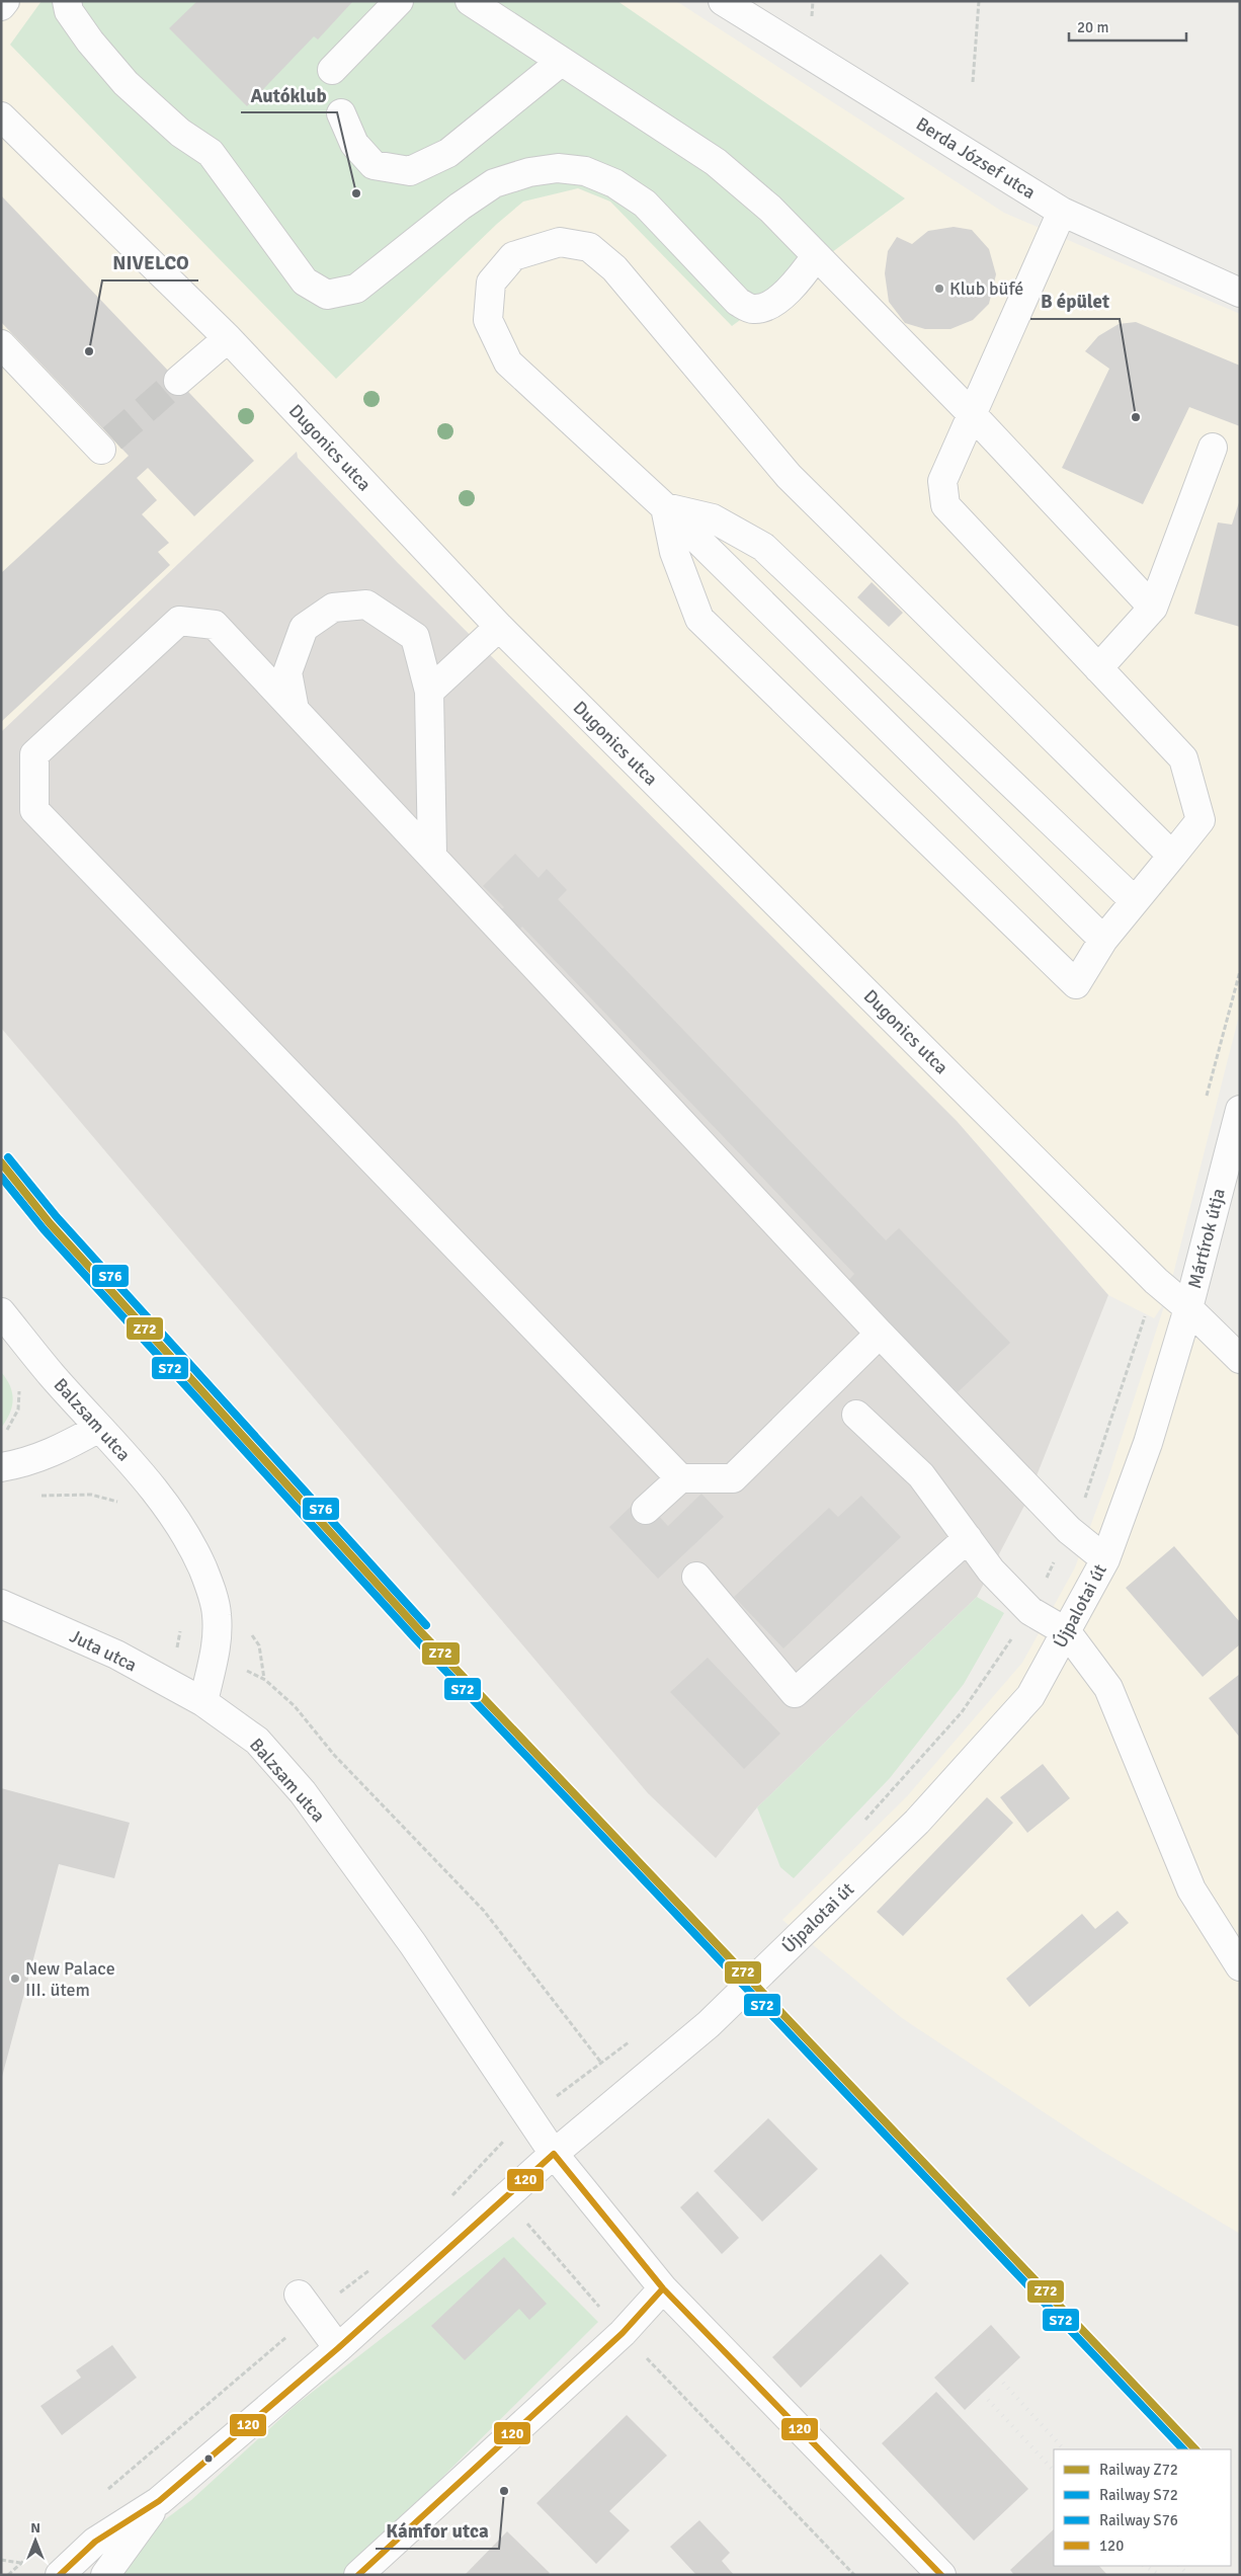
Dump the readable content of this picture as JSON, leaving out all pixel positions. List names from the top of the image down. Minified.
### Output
{"streets":{"street":["Berda József utca","Dugonics utca","Mártírok útja","Balzsam utca","Újpalotai út","Juta utca"]},"crossings":[["Dugonics utca","Mártírok útja"],["Dugonics utca","Újpalotai út"],["Mártírok útja","Újpalotai út"],["Balzsam utca","Újpalotai út"],["Balzsam utca","Juta utca"]],"places":["Autóklub","Klub büfé","NIVELCO","B épület","New Palace III. ütem","Kámfor utca"],"lines":["rail line S76","rail line Z72","rail line S72","transit line 120"],"legend":["Railway Z72","Railway S72","Railway S76","120"],"scale_bar":"20 m","north":"top"}
